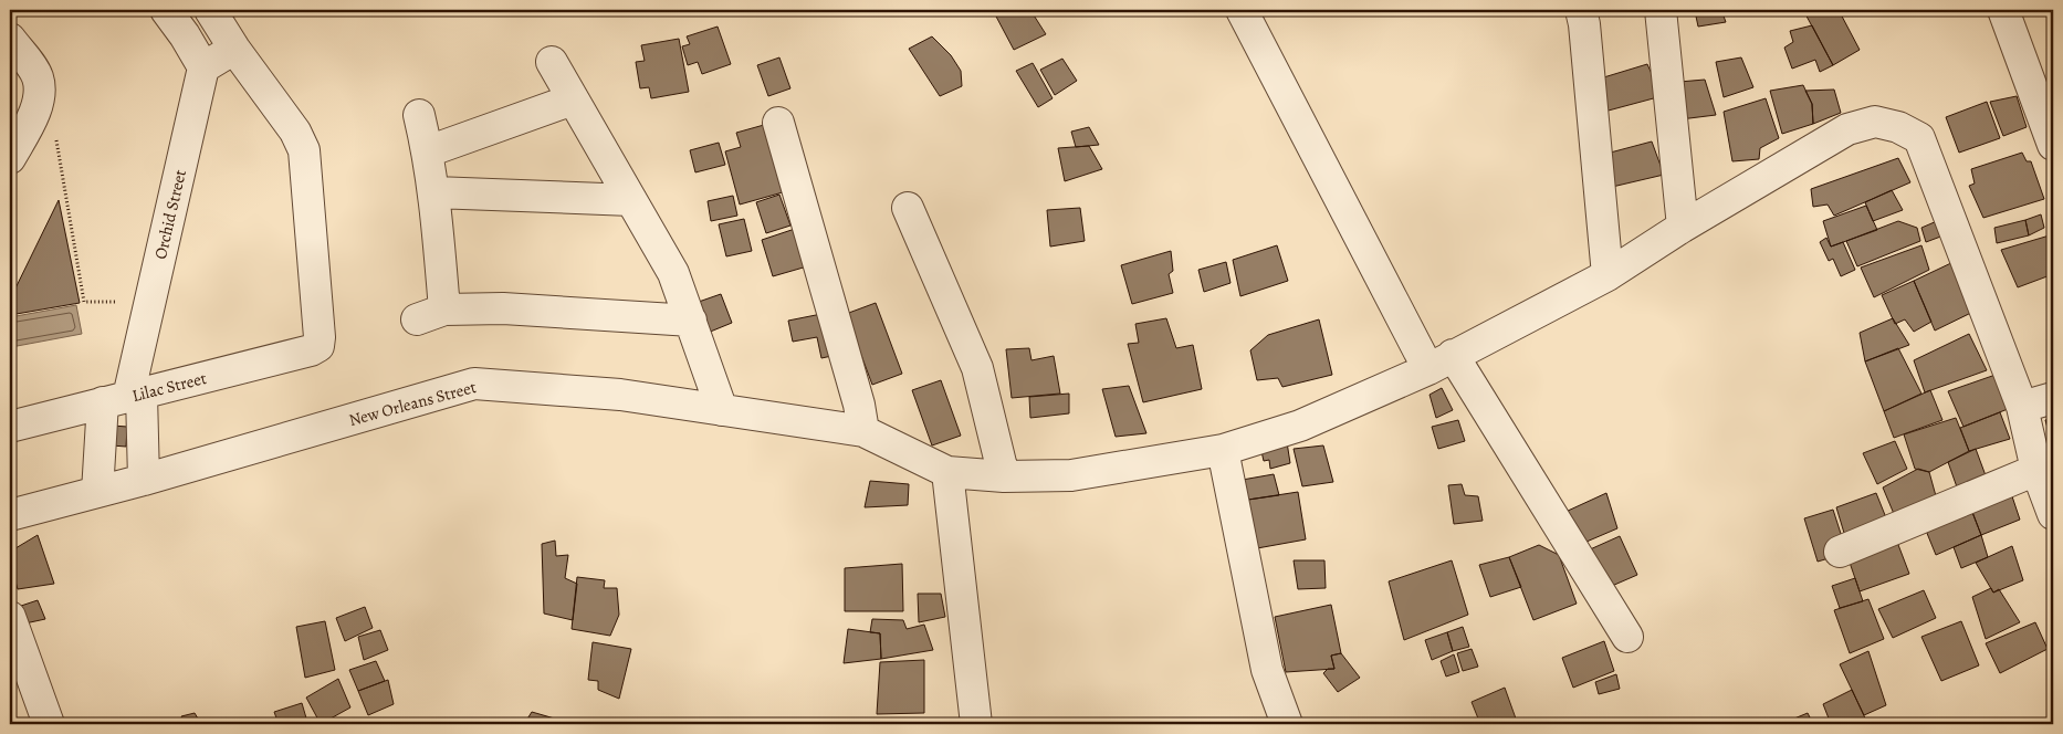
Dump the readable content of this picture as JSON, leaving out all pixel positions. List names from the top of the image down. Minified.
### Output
{"streets":{"street":["Orchid Street","Lilac Street","New Orleans Street"]},"crossings":[["Orchid Street","Lilac Street"]]}
